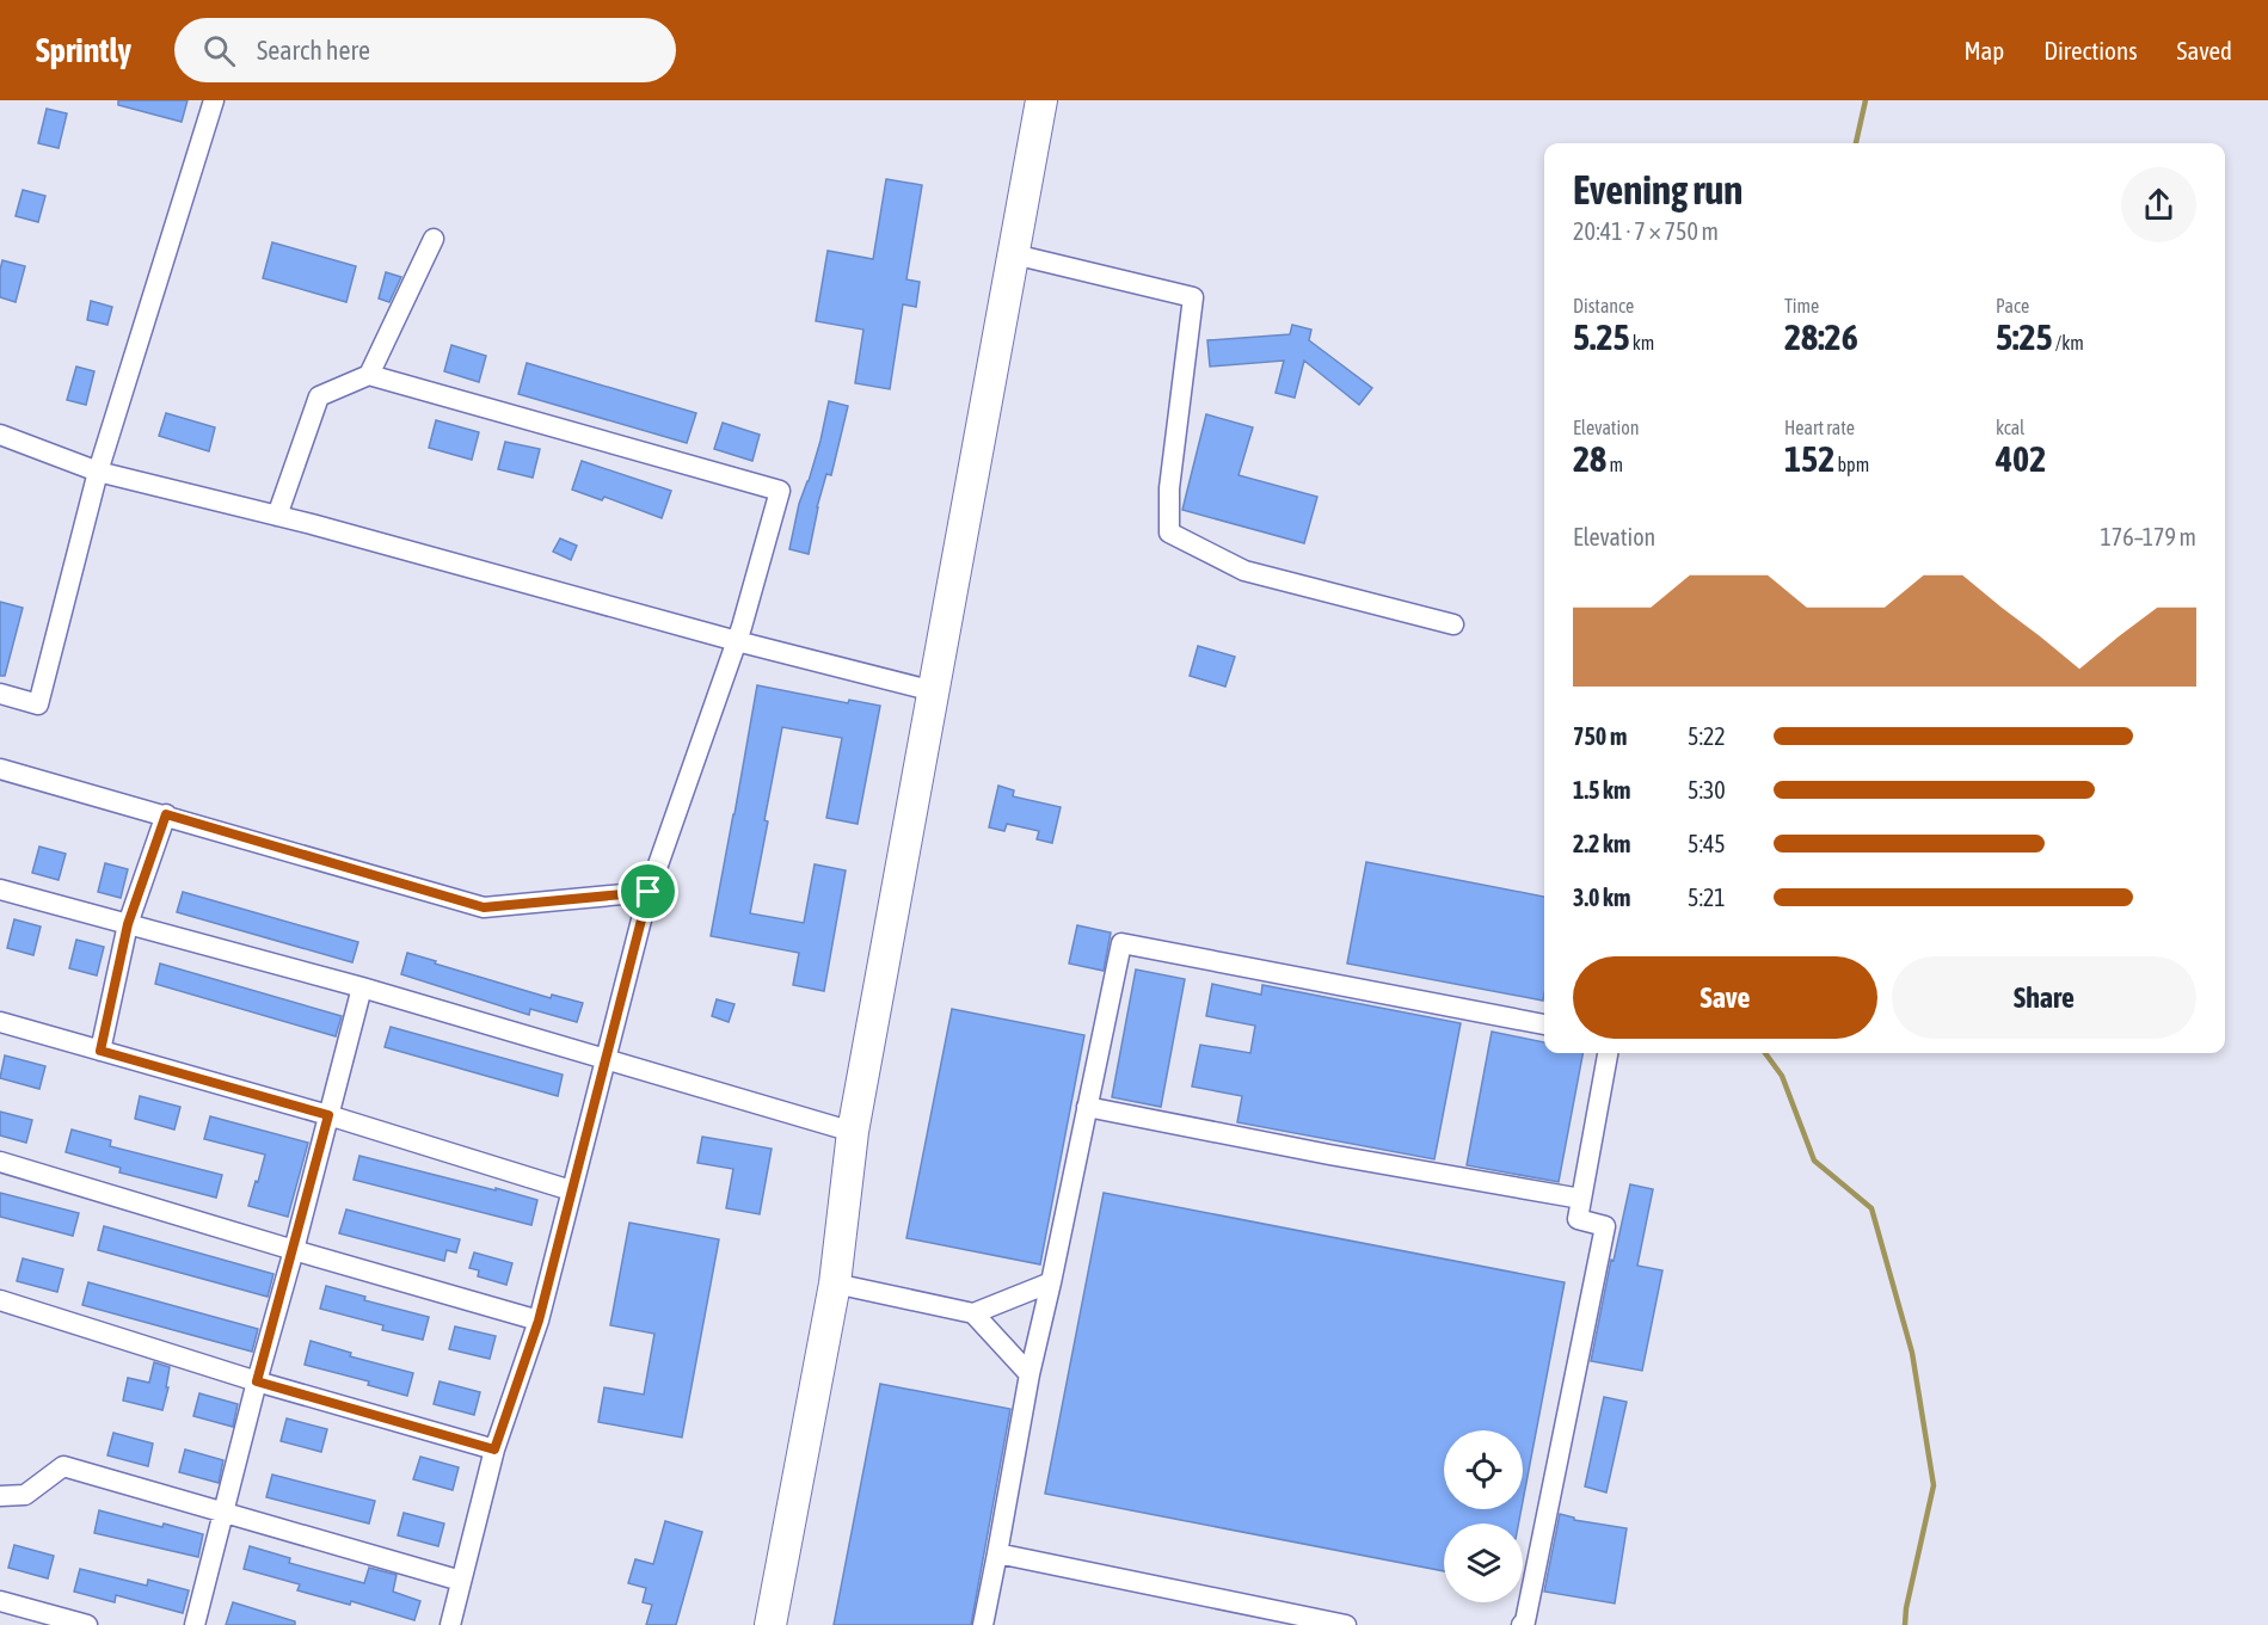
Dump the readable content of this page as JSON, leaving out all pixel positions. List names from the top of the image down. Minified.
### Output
{"page":{"header":"Sprintly","search":"Search here","nav":["Map","Directions","Saved"],"heading":["Evening run","20:41 · 7 × 750 m"],"stats":[["Distance","5.25 km"],["Time","28:26"],["Pace","5:25 /km"],["Elevation","28 m"],["Heart rate","152 bpm"],["kcal","402"]],"chart":["Elevation","176–179 m"],"list":[{"name":"750 m","note":"5:22"},{"name":"1.5 km","note":"5:30"},{"name":"2.2 km","note":"5:45"},{"name":"3.0 km","note":"5:21"}],"buttons":["Save","Share"]}}
